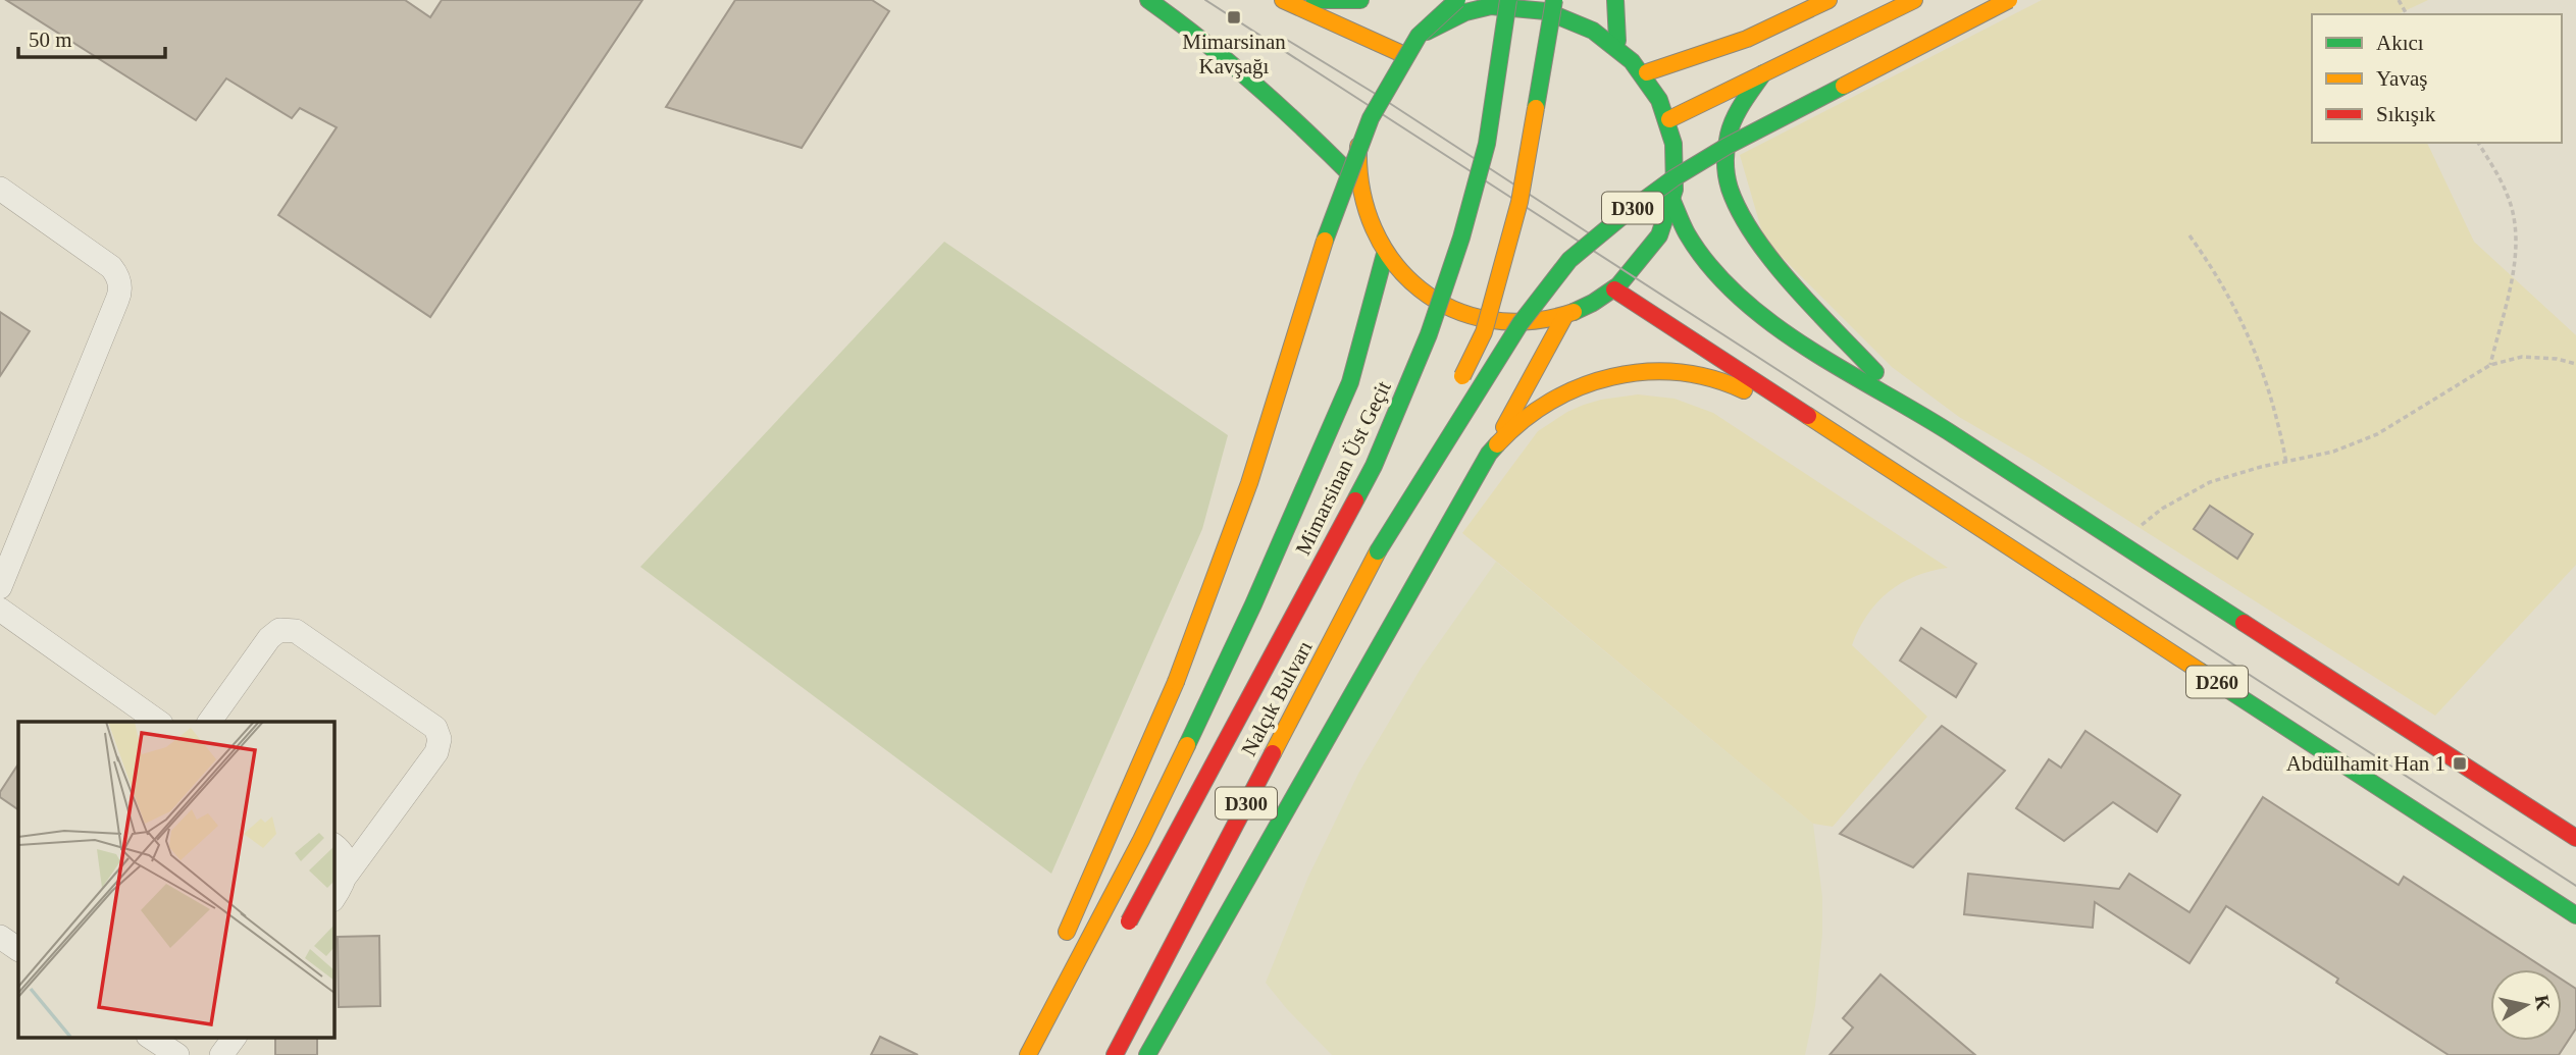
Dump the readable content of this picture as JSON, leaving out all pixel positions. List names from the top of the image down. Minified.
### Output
{"streets":{"highway":["D300","Mimarsinan Üst Geçit","D260","Nalçık Bulvarı"]},"crossings":[["D300","Nalçık Bulvarı"]],"places":{"transit":["Mimarsinan Kavşağı","Abdülhamit Han 1"]},"legend":["Akıcı","Yavaş","Sıkışık"],"scale_bar":"50 m","north":"right"}
